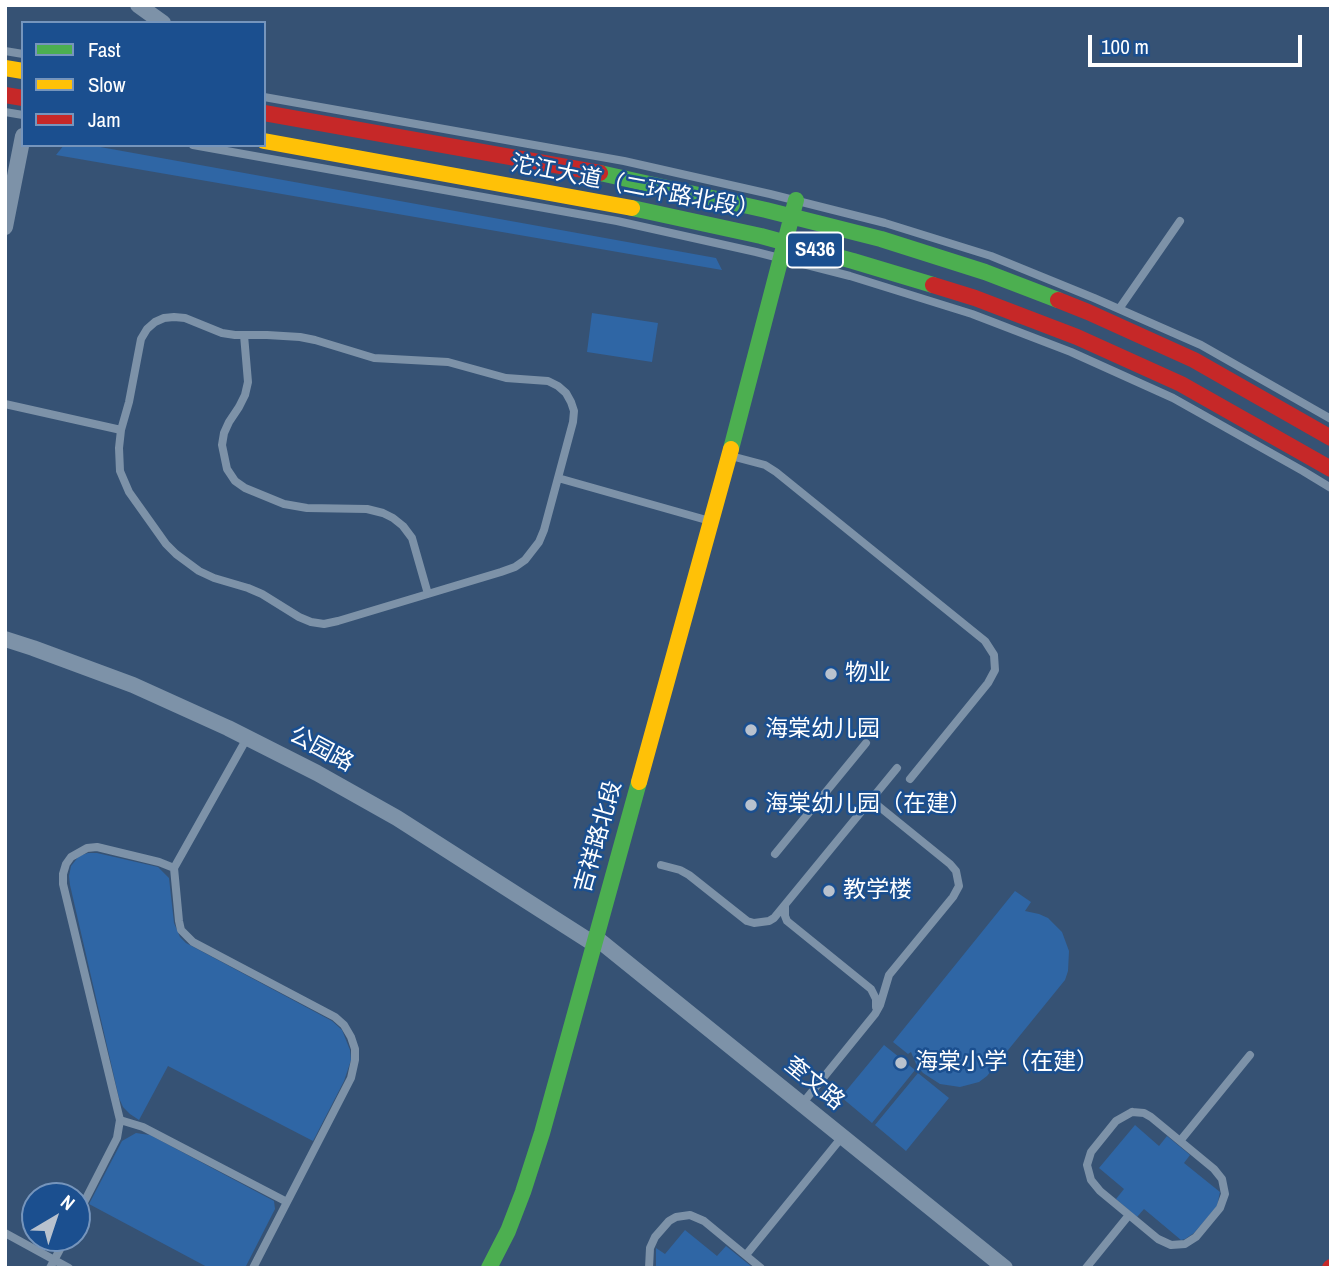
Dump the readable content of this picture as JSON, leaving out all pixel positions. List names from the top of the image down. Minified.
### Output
{"streets":{"main road":["沱江大道（二环路北段）","S436","吉祥路北段"],"street":["公园路","奎文路"]},"crossings":[["沱江大道（二环路北段）","吉祥路北段"],["公园路","吉祥路北段"],["公园路","奎文路"],["吉祥路北段","奎文路"]],"places":["物业","海棠幼儿园","海棠幼儿园（在建）","教学楼","海棠小学（在建）"],"legend":["Fast","Slow","Jam"],"scale_bar":"100 m","north":"top right"}
